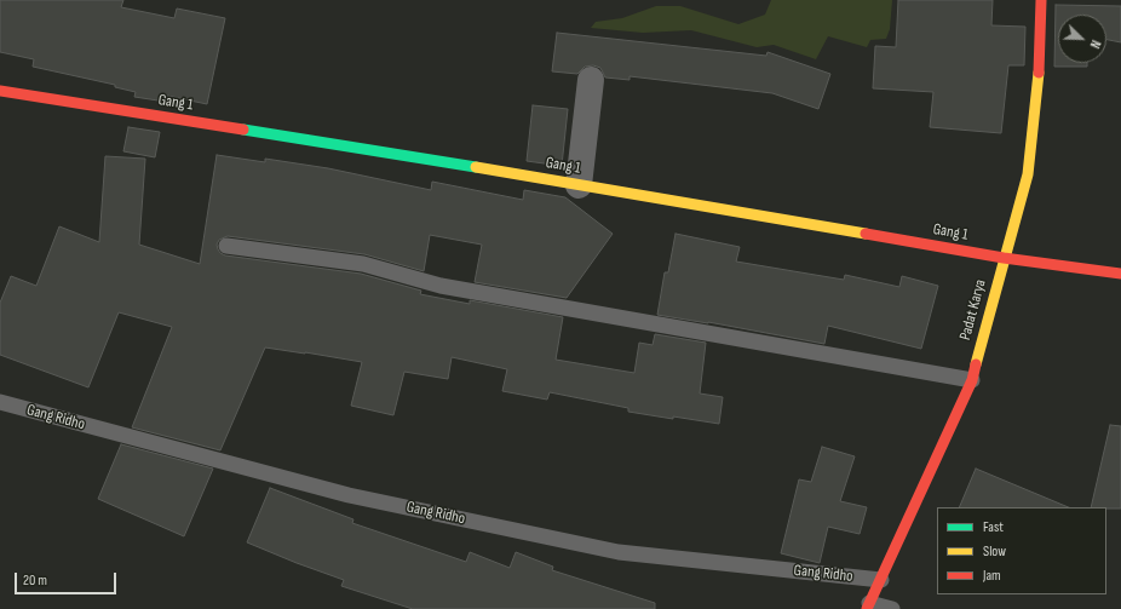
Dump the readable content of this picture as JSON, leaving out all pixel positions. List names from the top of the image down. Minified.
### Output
{"streets":{"street":["Gang 1","Padat Karya"],"lane":["Gang Ridho"]},"crossings":[["Gang 1","Padat Karya"],["Padat Karya","Gang Ridho"]],"legend":["Fast","Slow","Jam"],"scale_bar":"20 m","north":"bottom right"}
